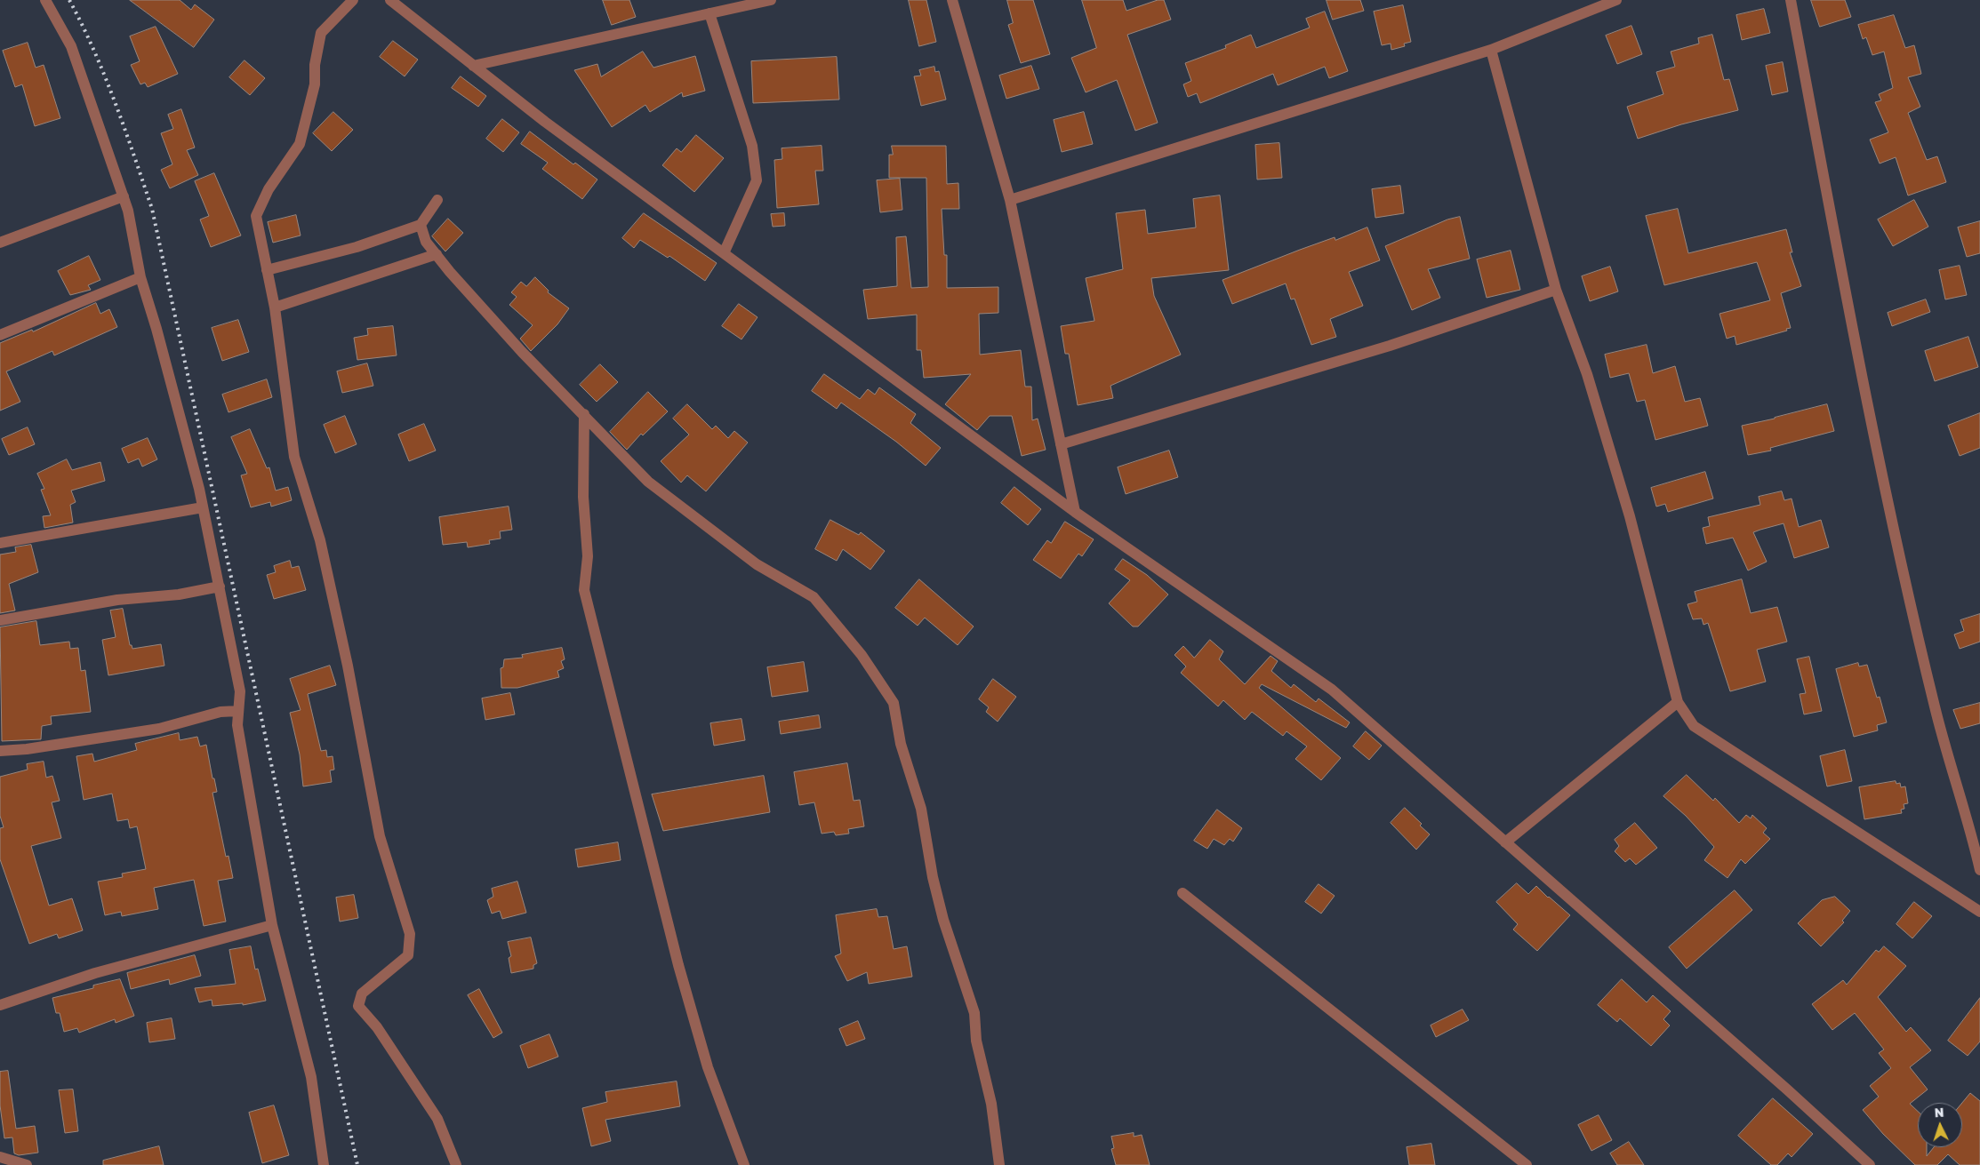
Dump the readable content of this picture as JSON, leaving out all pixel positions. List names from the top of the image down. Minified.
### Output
{"north":"top"}
